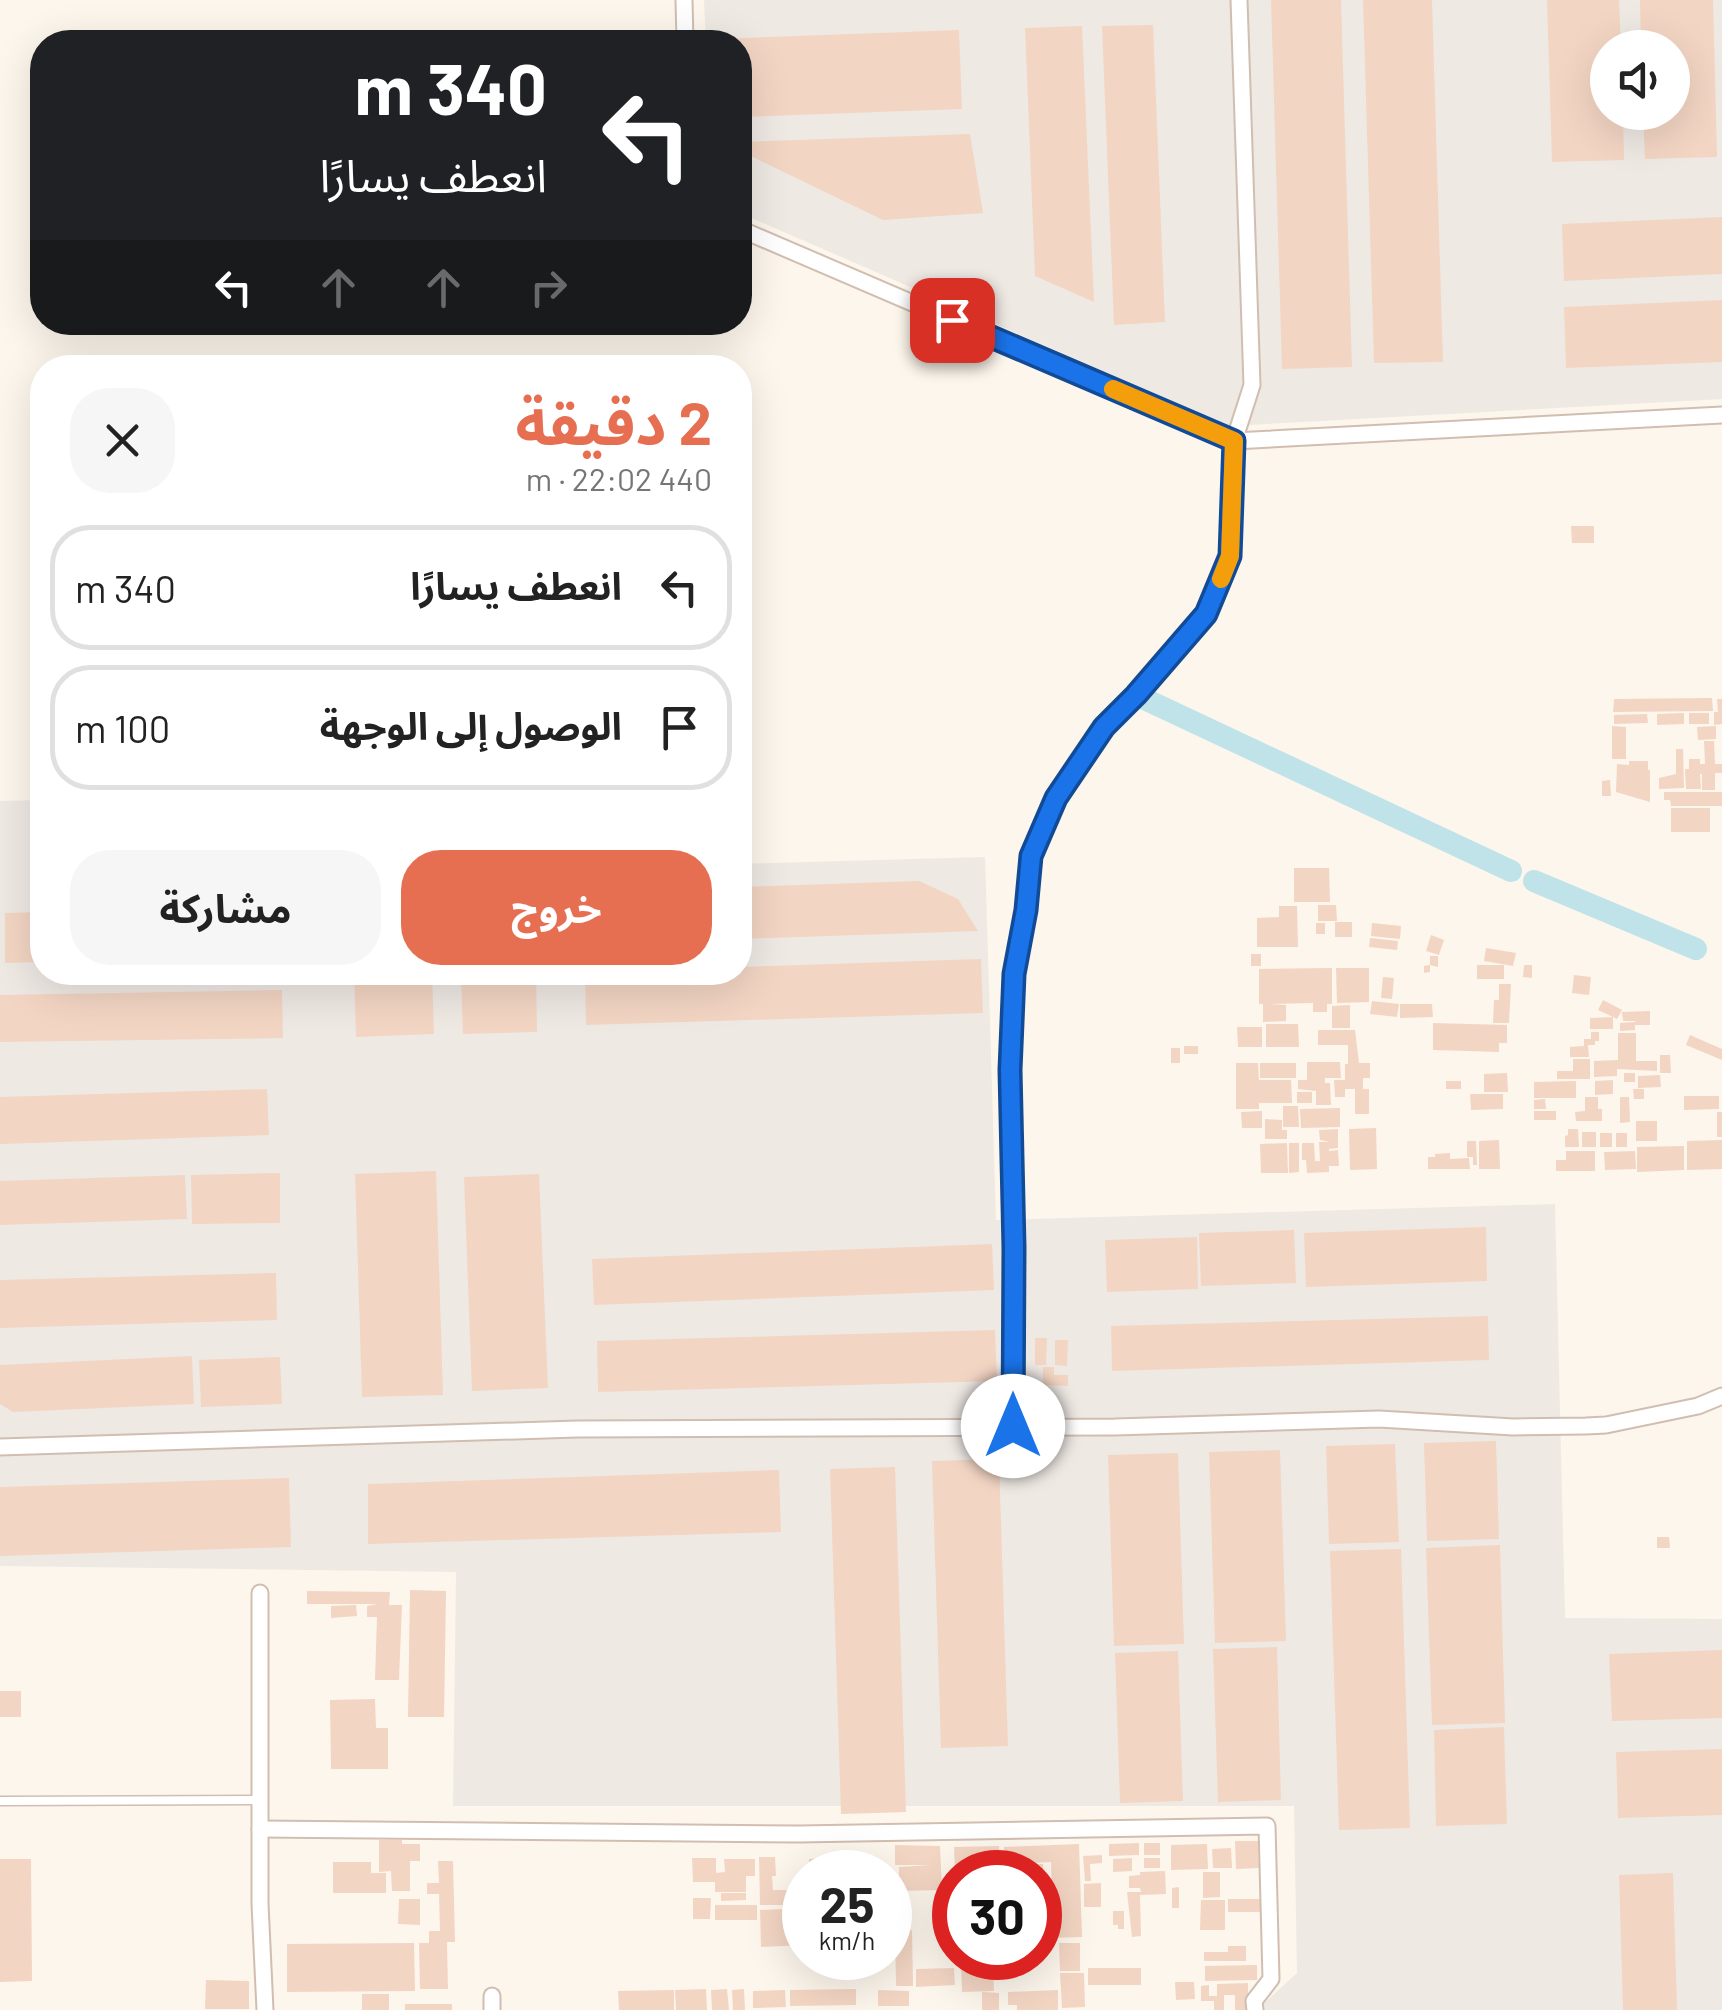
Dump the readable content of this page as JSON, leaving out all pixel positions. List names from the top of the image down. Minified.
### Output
{"page":{"turn":["340 m","انعطف يسارًا"],"heading":["2 دقيقة","440 m · 22:02"],"list":[{"name":"انعطف يسارًا","value":"340 m"},{"name":"الوصول إلى الوجهة","value":"100 m"}],"buttons":["خروج","مشاركة"],"speed":"25 km/h","limit":"30"}}
